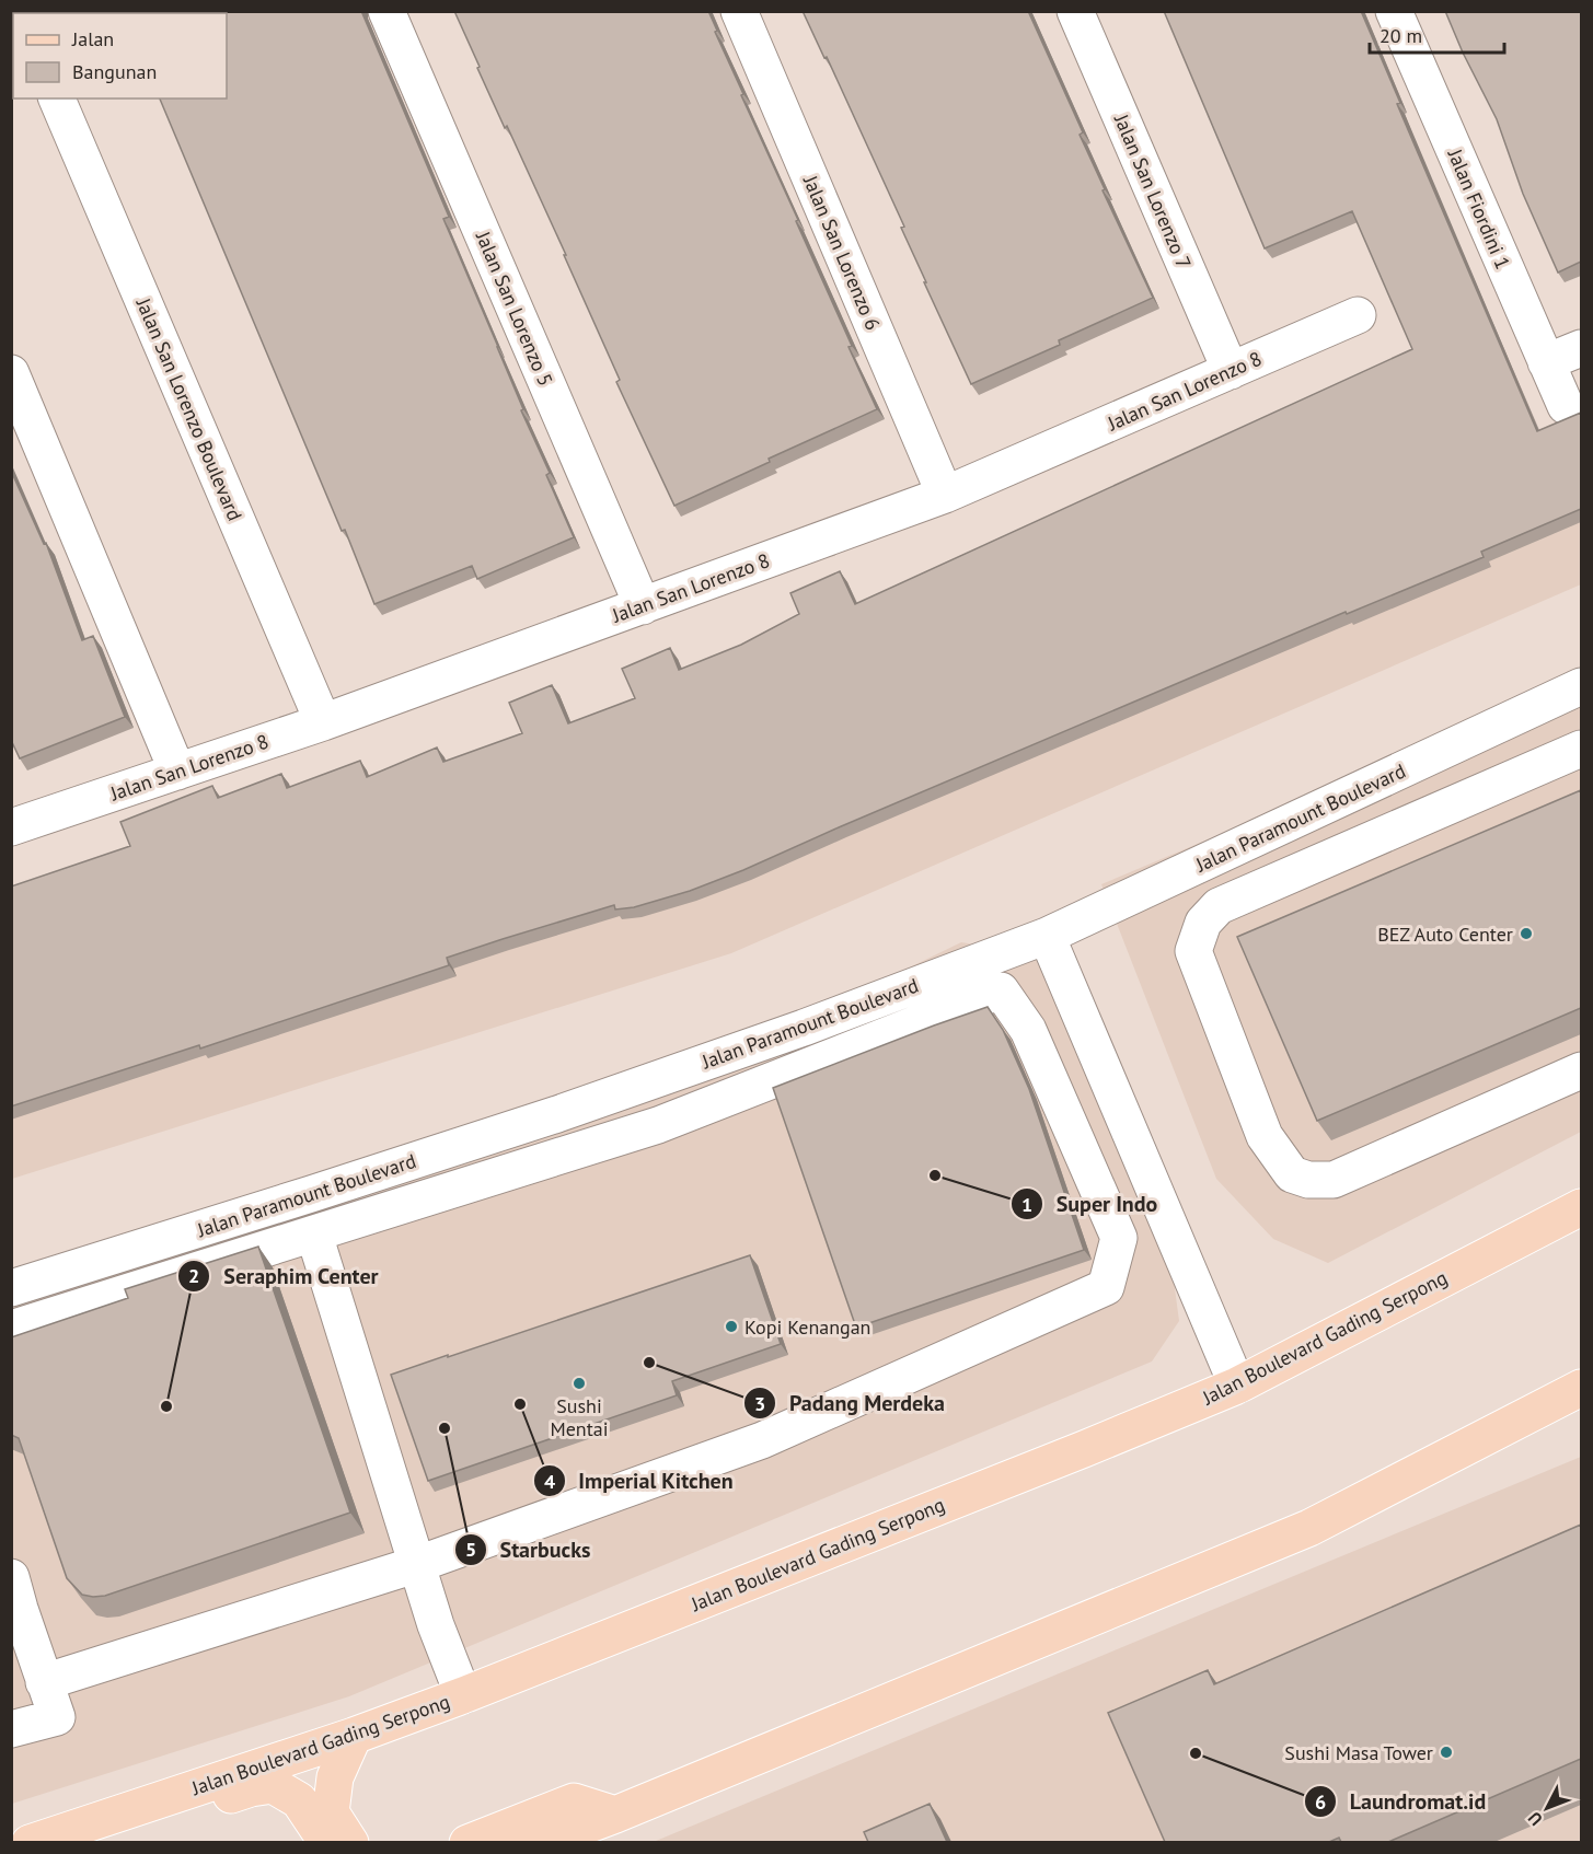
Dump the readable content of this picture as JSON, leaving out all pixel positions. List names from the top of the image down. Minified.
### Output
{"streets":{"main road":["Jalan Boulevard Gading Serpong"],"street":["Jalan San Lorenzo 7","Jalan Fiordini 1","Jalan San Lorenzo 6","Jalan San Lorenzo 5","Jalan San Lorenzo 8","Jalan San Lorenzo Boulevard","Jalan Paramount Boulevard"]},"crossings":[["Jalan San Lorenzo 7","Jalan San Lorenzo 8"],["Jalan San Lorenzo 6","Jalan San Lorenzo 8"],["Jalan San Lorenzo 5","Jalan San Lorenzo 8"],["Jalan San Lorenzo 8","Jalan San Lorenzo Boulevard"]],"places":["BEZ Auto Center","Super Indo","Kopi Kenangan","Padang Merdeka","Sushi Mentai","Imperial Kitchen","Seraphim Center","Starbucks","Sushi Masa Tower","Laundromat.id"],"legend":["Jalan","Bangunan"],"scale_bar":"20 m","north":"bottom left"}
